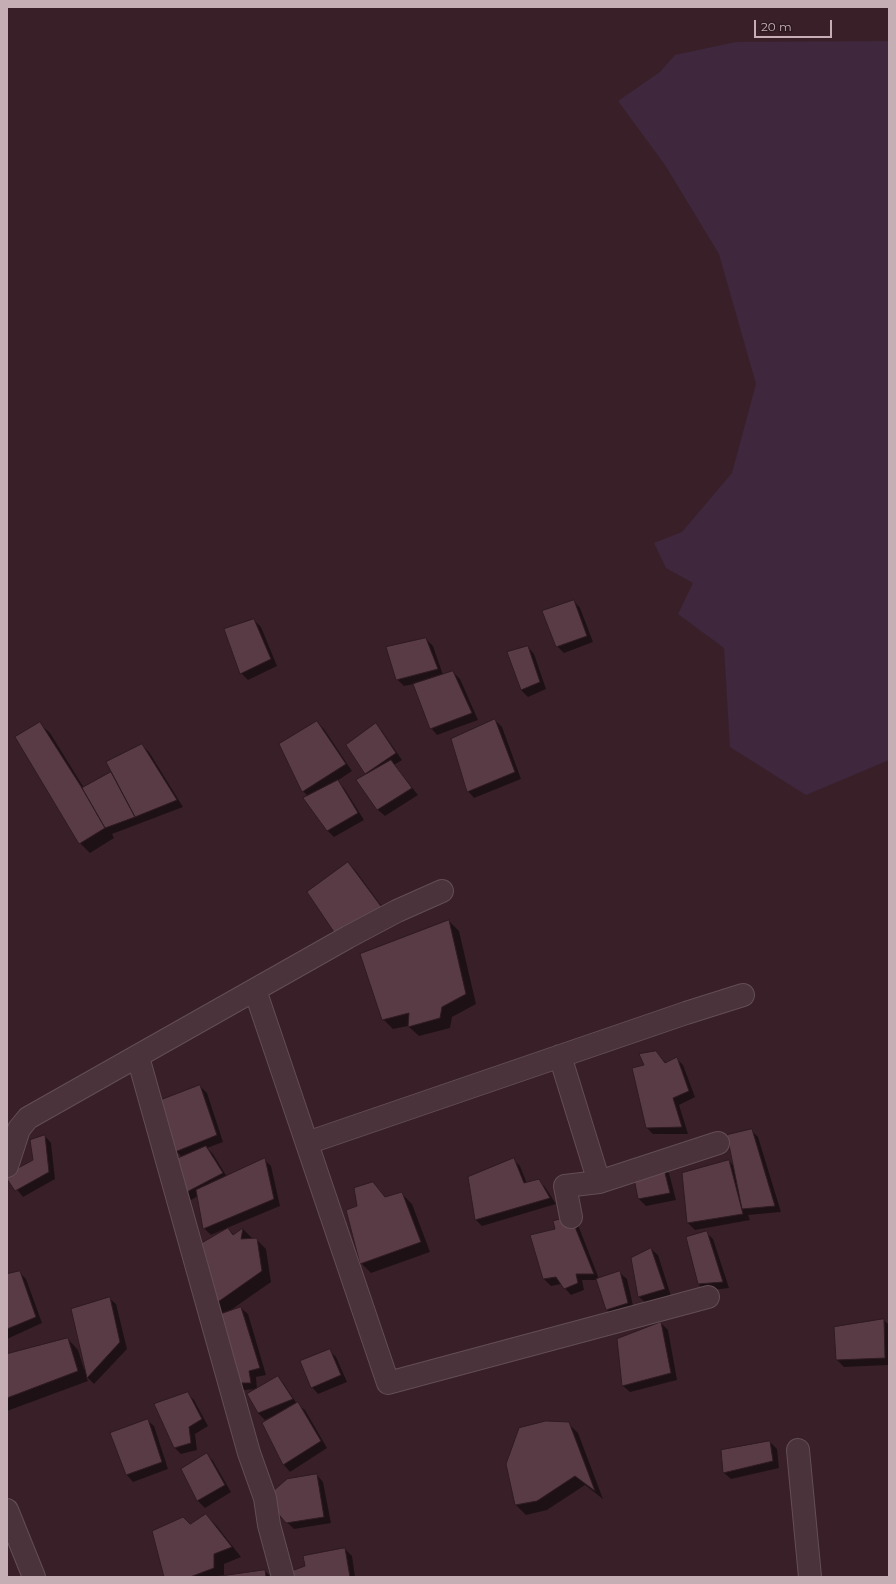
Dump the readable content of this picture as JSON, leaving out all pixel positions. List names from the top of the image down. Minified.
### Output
{"scale_bar":"20 m"}
